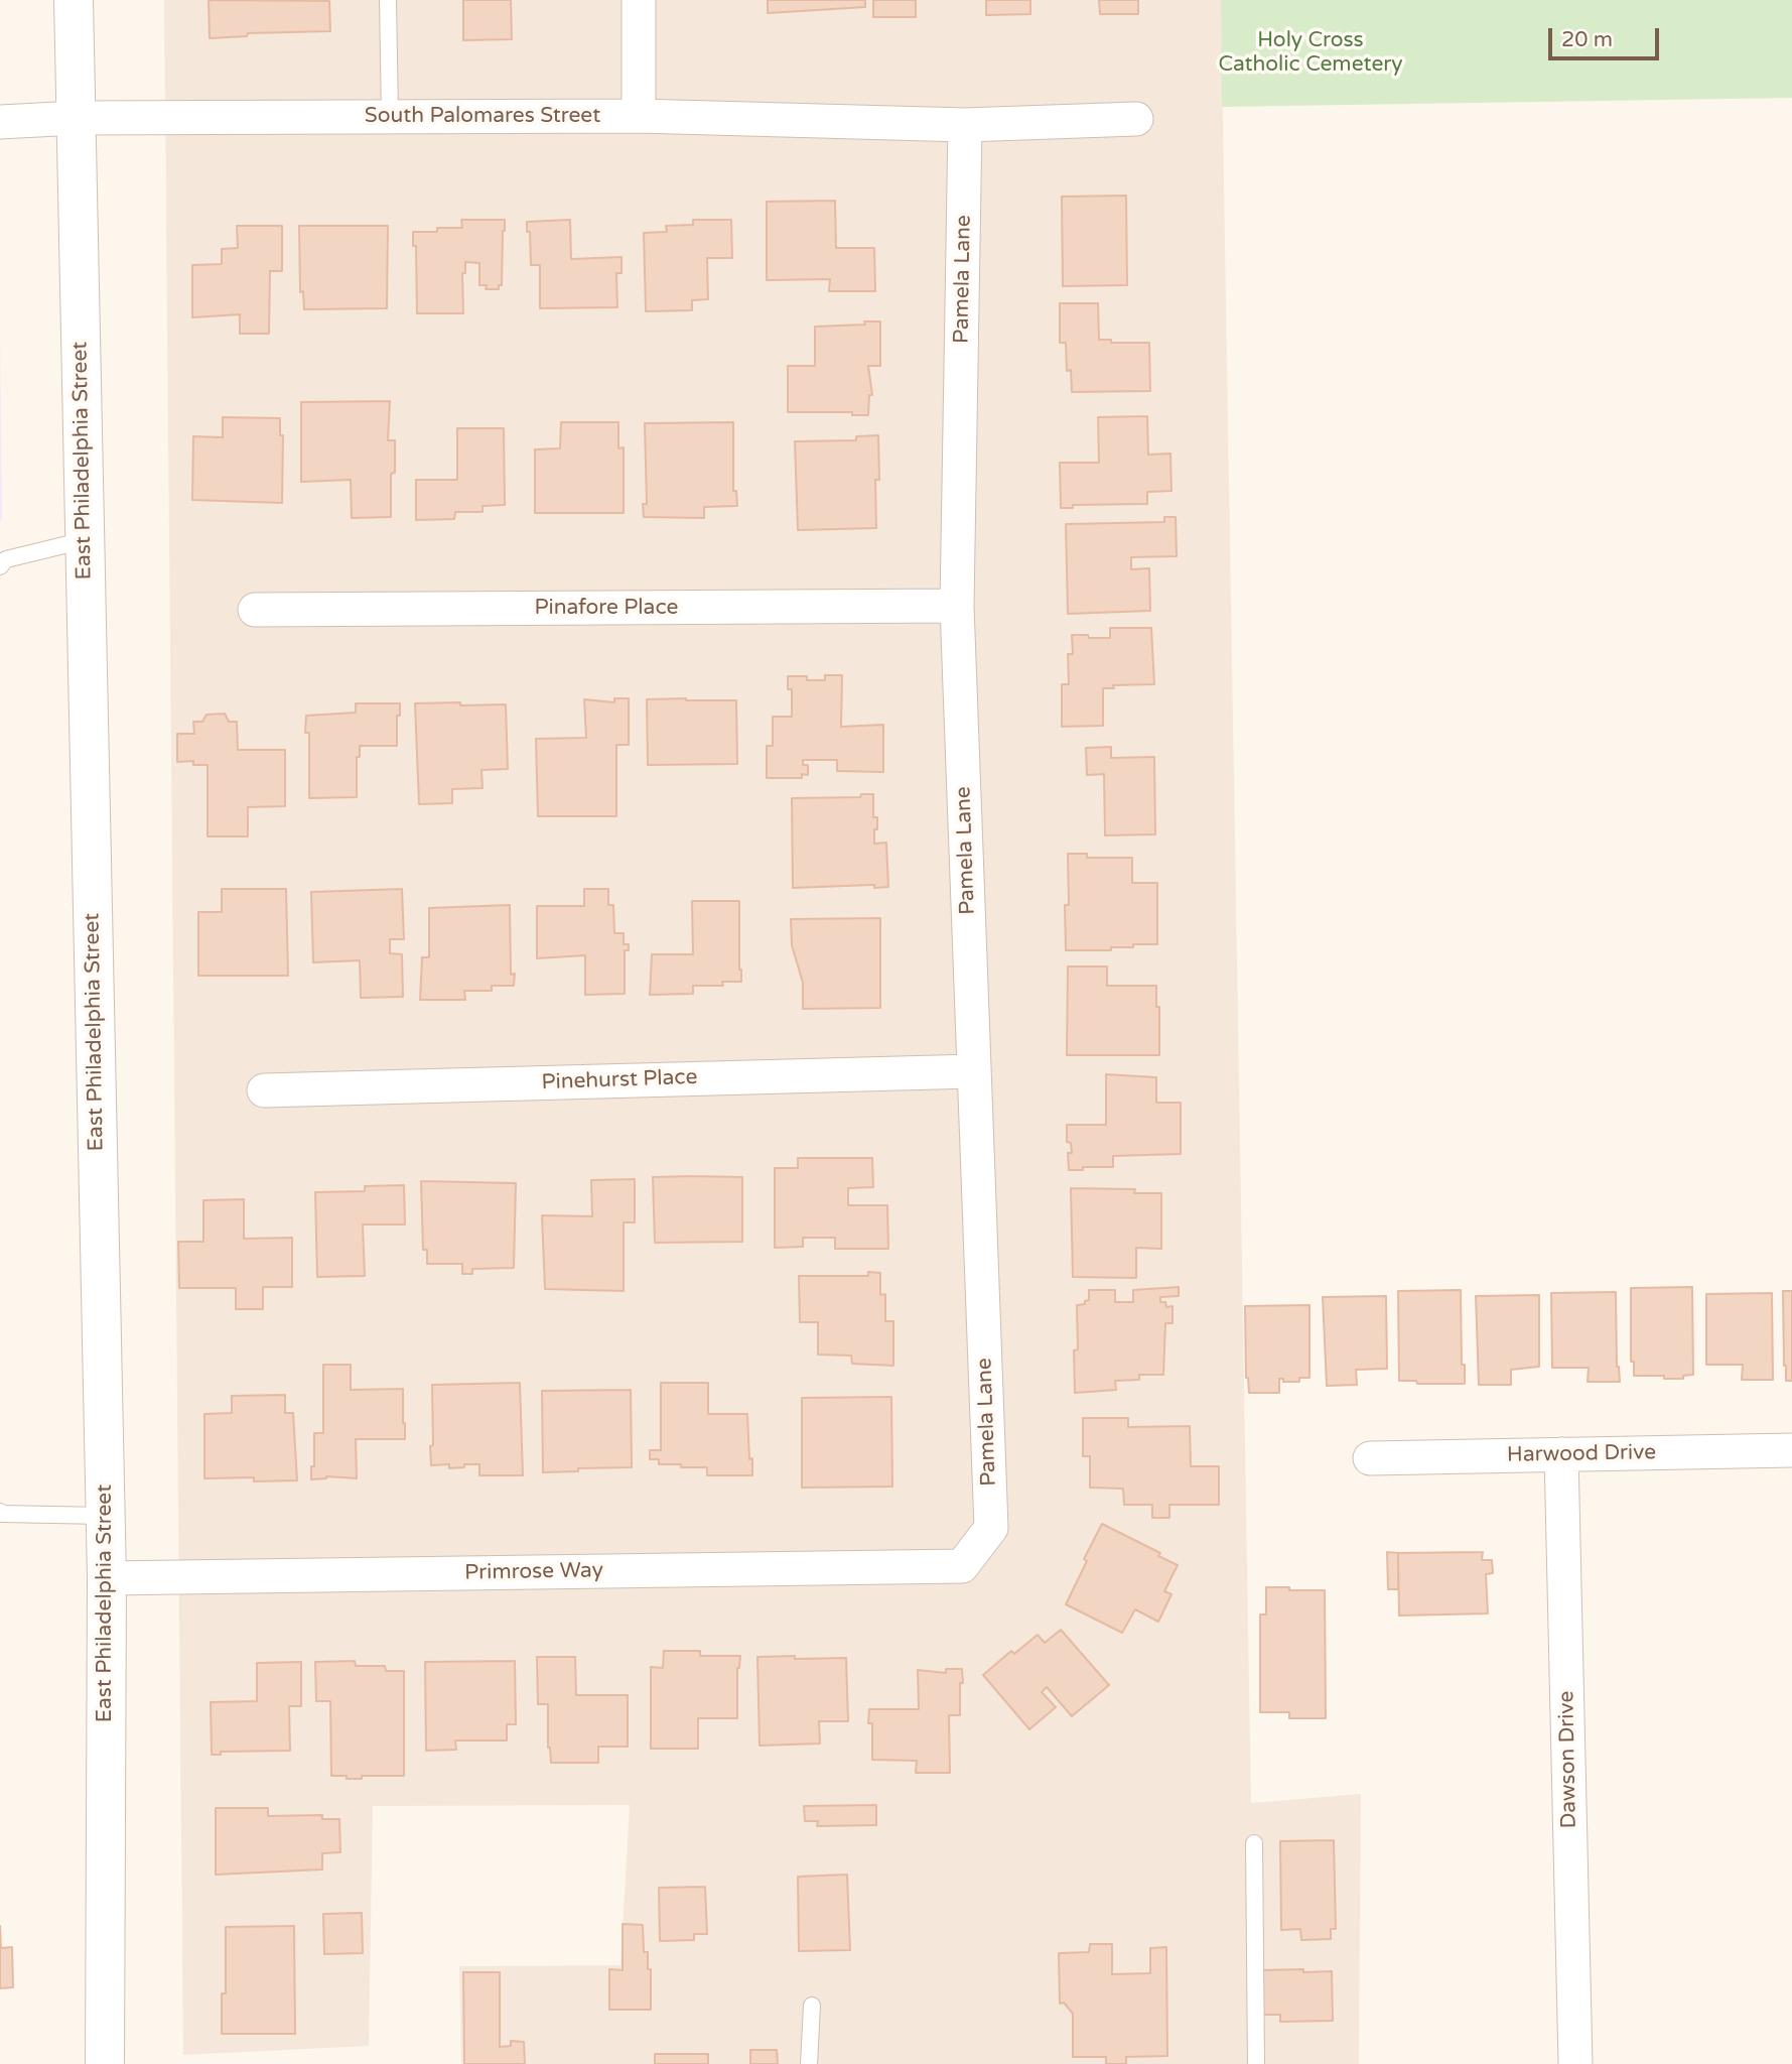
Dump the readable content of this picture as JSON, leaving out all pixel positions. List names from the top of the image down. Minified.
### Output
{"streets":{"street":["South Palomares Street","Pamela Lane","East Philadelphia Street","Pinafore Place","Pinehurst Place","Harwood Drive","Primrose Way","Dawson Drive"]},"crossings":[["South Palomares Street","Pamela Lane"],["South Palomares Street","East Philadelphia Street"],["Pamela Lane","Pinafore Place"],["Pamela Lane","Pinehurst Place"],["Pamela Lane","Primrose Way"],["East Philadelphia Street","Primrose Way"],["Harwood Drive","Dawson Drive"]],"parks":["Holy Cross Catholic Cemetery"],"scale_bar":"20 m"}
